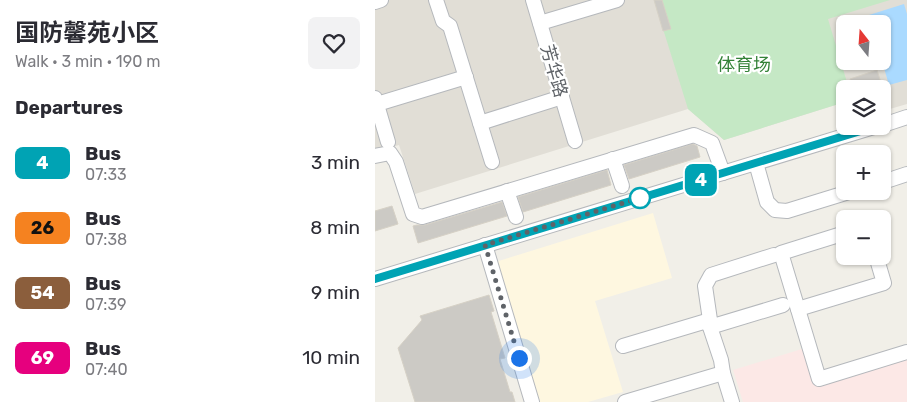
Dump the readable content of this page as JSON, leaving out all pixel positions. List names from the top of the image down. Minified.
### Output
{"streets":{"street":["芳华路"]},"parks":["体育场"],"lines":["bus line 4"],"north":"top","page":{"heading":[["国防馨苑小区","Walk · 3 min · 190 m"],"Departures"],"on_map":"4","map_buttons":["+","−"],"list":[{"mark":"4","name":"Bus","note":"07:33","value":"3 min"},{"mark":"26","name":"Bus","note":"07:38","value":"8 min"},{"mark":"54","name":"Bus","note":"07:39","value":"9 min"},{"mark":"69","name":"Bus","note":"07:40","value":"10 min"}]}}
